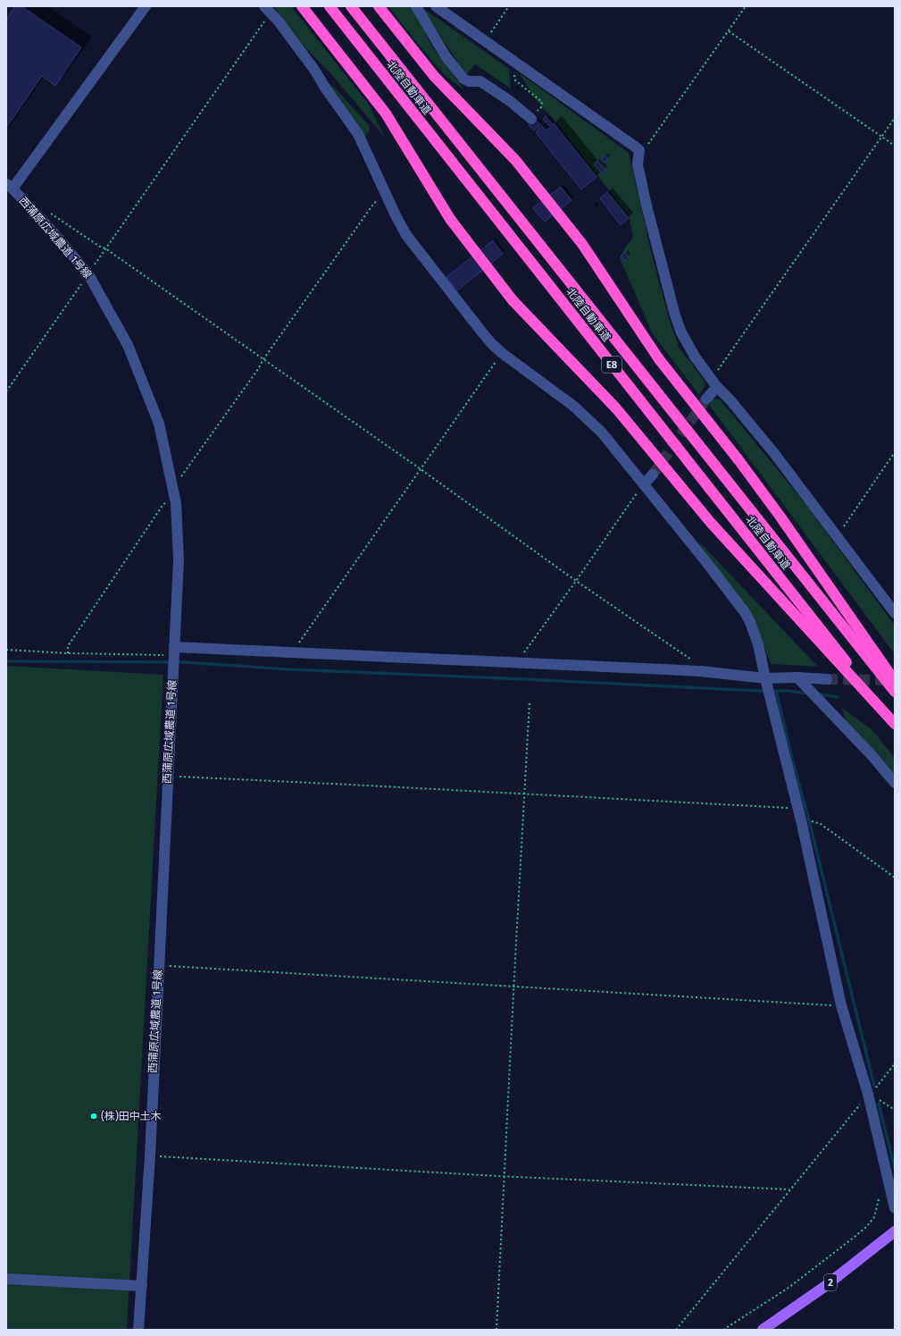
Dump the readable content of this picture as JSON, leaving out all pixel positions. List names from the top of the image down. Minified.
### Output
{"streets":{"highway":["北陸自動車道","E8"],"main road":["2"],"street":["西蒲原広域農道 1号線"]},"places":["(株)田中土木"]}
